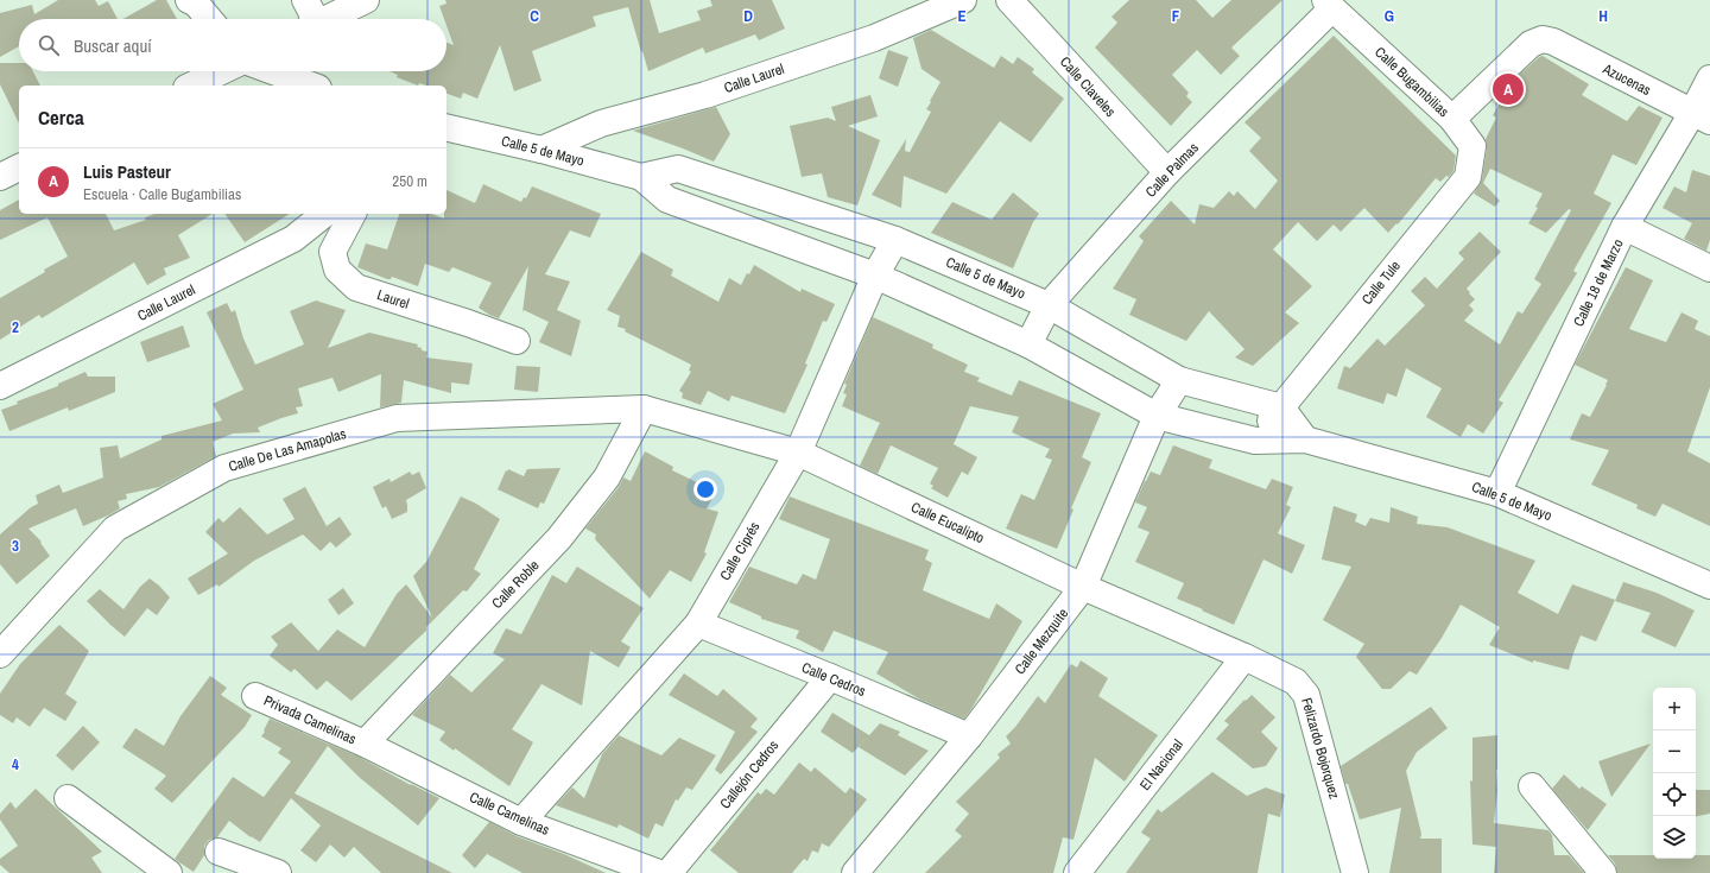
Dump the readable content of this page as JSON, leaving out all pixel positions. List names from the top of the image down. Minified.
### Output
{"streets":{"street":["Calle Laurel","Azucenas","Calle Bugambilias","Calle Claveles","Calle 5 de Mayo","Calle Palmas","Calle Tule","Calle 18 de Marzo","Laurel","Calle De Las Amapolas","Calle Eucalipto","Calle Ciprés","Calle Roble","Calle Mezquite","Calle Cedros","Privada Camelinas","Felizardo Bojorquez","El Nacional","Callejón Cedros","Calle Camelinas"]},"crossings":[["Calle Laurel","Calle 5 de Mayo"],["Azucenas","Calle Bugambilias"],["Azucenas","Calle 18 de Marzo"],["Calle Bugambilias","Calle Palmas"],["Calle Bugambilias","Calle Tule"],["Calle Claveles","Calle Palmas"],["Calle 5 de Mayo","Calle Palmas"],["Calle 5 de Mayo","Calle Tule"],["Calle 5 de Mayo","Calle 18 de Marzo"],["Calle 5 de Mayo","Calle Ciprés"],["Calle 5 de Mayo","Calle Mezquite"],["Calle De Las Amapolas","Calle Eucalipto"],["Calle De Las Amapolas","Calle Roble"],["Calle Eucalipto","Calle Ciprés"],["Calle Eucalipto","Calle Roble"],["Calle Eucalipto","Calle Mezquite"],["Calle Eucalipto","Felizardo Bojorquez"],["Calle Eucalipto","El Nacional"],["Calle Ciprés","Calle Cedros"],["Calle Ciprés","Calle Camelinas"],["Calle Roble","Privada Camelinas"],["Calle Roble","Calle Camelinas"],["Calle Mezquite","Calle Cedros"],["Calle Cedros","Callejón Cedros"],["Privada Camelinas","Calle Camelinas"],["Felizardo Bojorquez","El Nacional"]],"page":{"search":"Buscar aquí","pins":"A","heading":"Cerca","list":[{"mark":"A","name":"Luis Pasteur","note":"Escuela · Calle Bugambilias","value":"250 m"}],"map_buttons":["+","−"]},"grid":{"columns":["C","D","E","F","G","H"],"rows":["2","3","4"]}}
